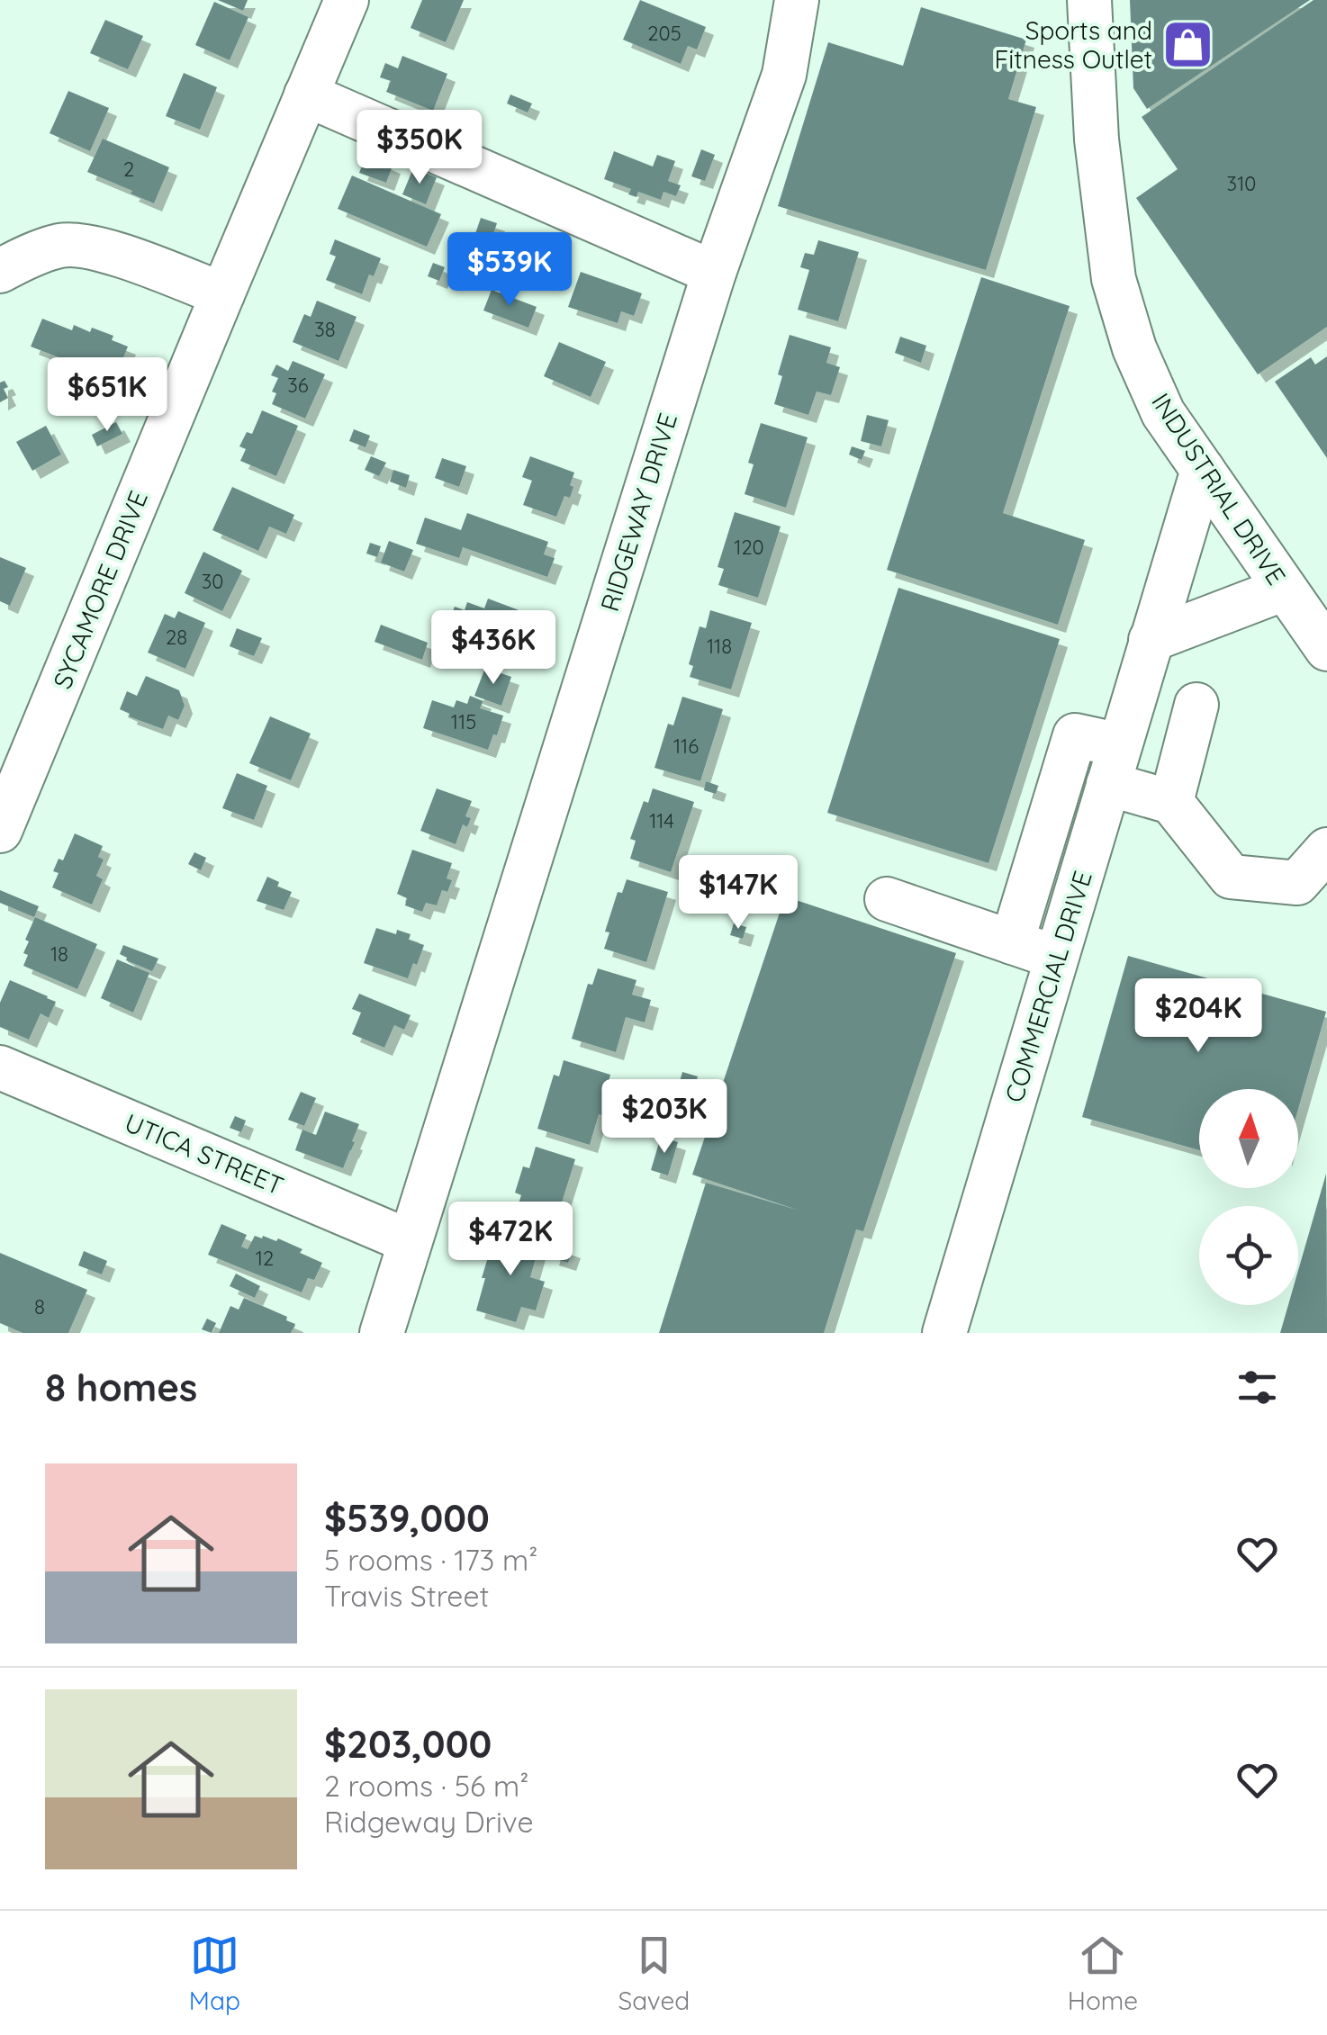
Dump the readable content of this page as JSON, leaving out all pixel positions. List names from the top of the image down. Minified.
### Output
{"streets":{"street":["INDUSTRIAL DRIVE","RIDGEWAY DRIVE","SYCAMORE DRIVE","COMMERCIAL DRIVE","UTICA STREET"]},"crossings":[["INDUSTRIAL DRIVE","COMMERCIAL DRIVE"],["RIDGEWAY DRIVE","UTICA STREET"]],"places":{"shop":["Sports and Fitness Outlet"]},"house_numbers":["205","2","310","38","36","120","30","28","118","115","116","114","18","12","8"],"north":"top","page":{"price":["$350K","$539K","$651K","$436K","$147K","$204K","$203K","$472K"],"heading":"8 homes","list":[{"name":"$539,000","note":"5 rooms · 173 m² · Travis Street"},{"name":"$203,000","note":"2 rooms · 56 m² · Ridgeway Drive"}],"tabs":["Map","Saved","Home"]}}
